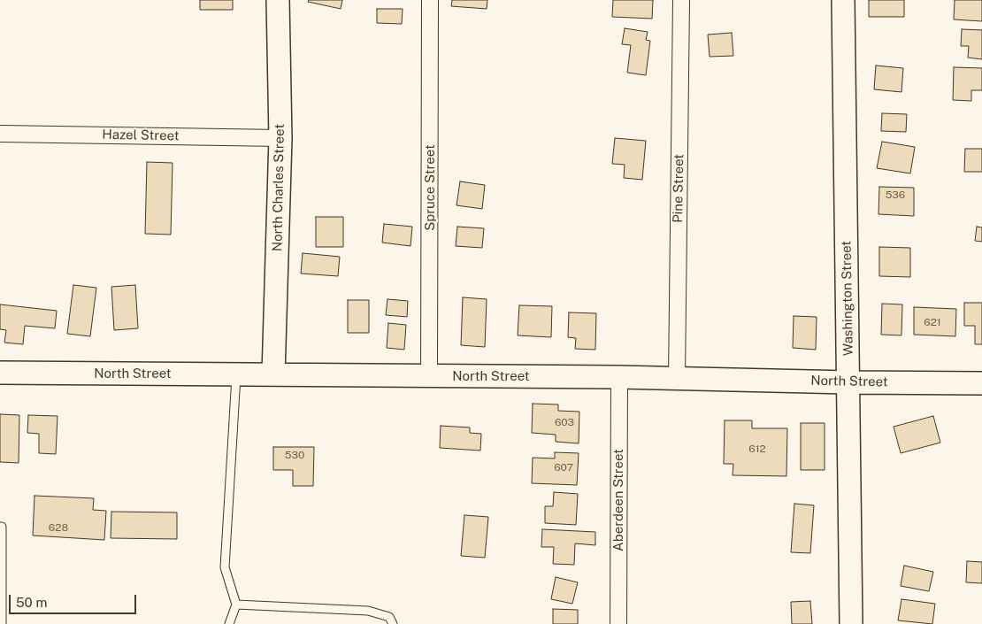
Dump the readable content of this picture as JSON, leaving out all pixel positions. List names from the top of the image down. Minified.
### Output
{"streets":{"street":["Hazel Street","North Charles Street","Spruce Street","Pine Street","Washington Street","North Street","Aberdeen Street"]},"crossings":[["Hazel Street","North Charles Street"],["North Charles Street","North Street"],["Spruce Street","North Street"],["Pine Street","North Street"],["Washington Street","North Street"],["North Street","Aberdeen Street"]],"house_numbers":["536","621","603","612","530","607","628"],"scale_bar":"50 m"}
